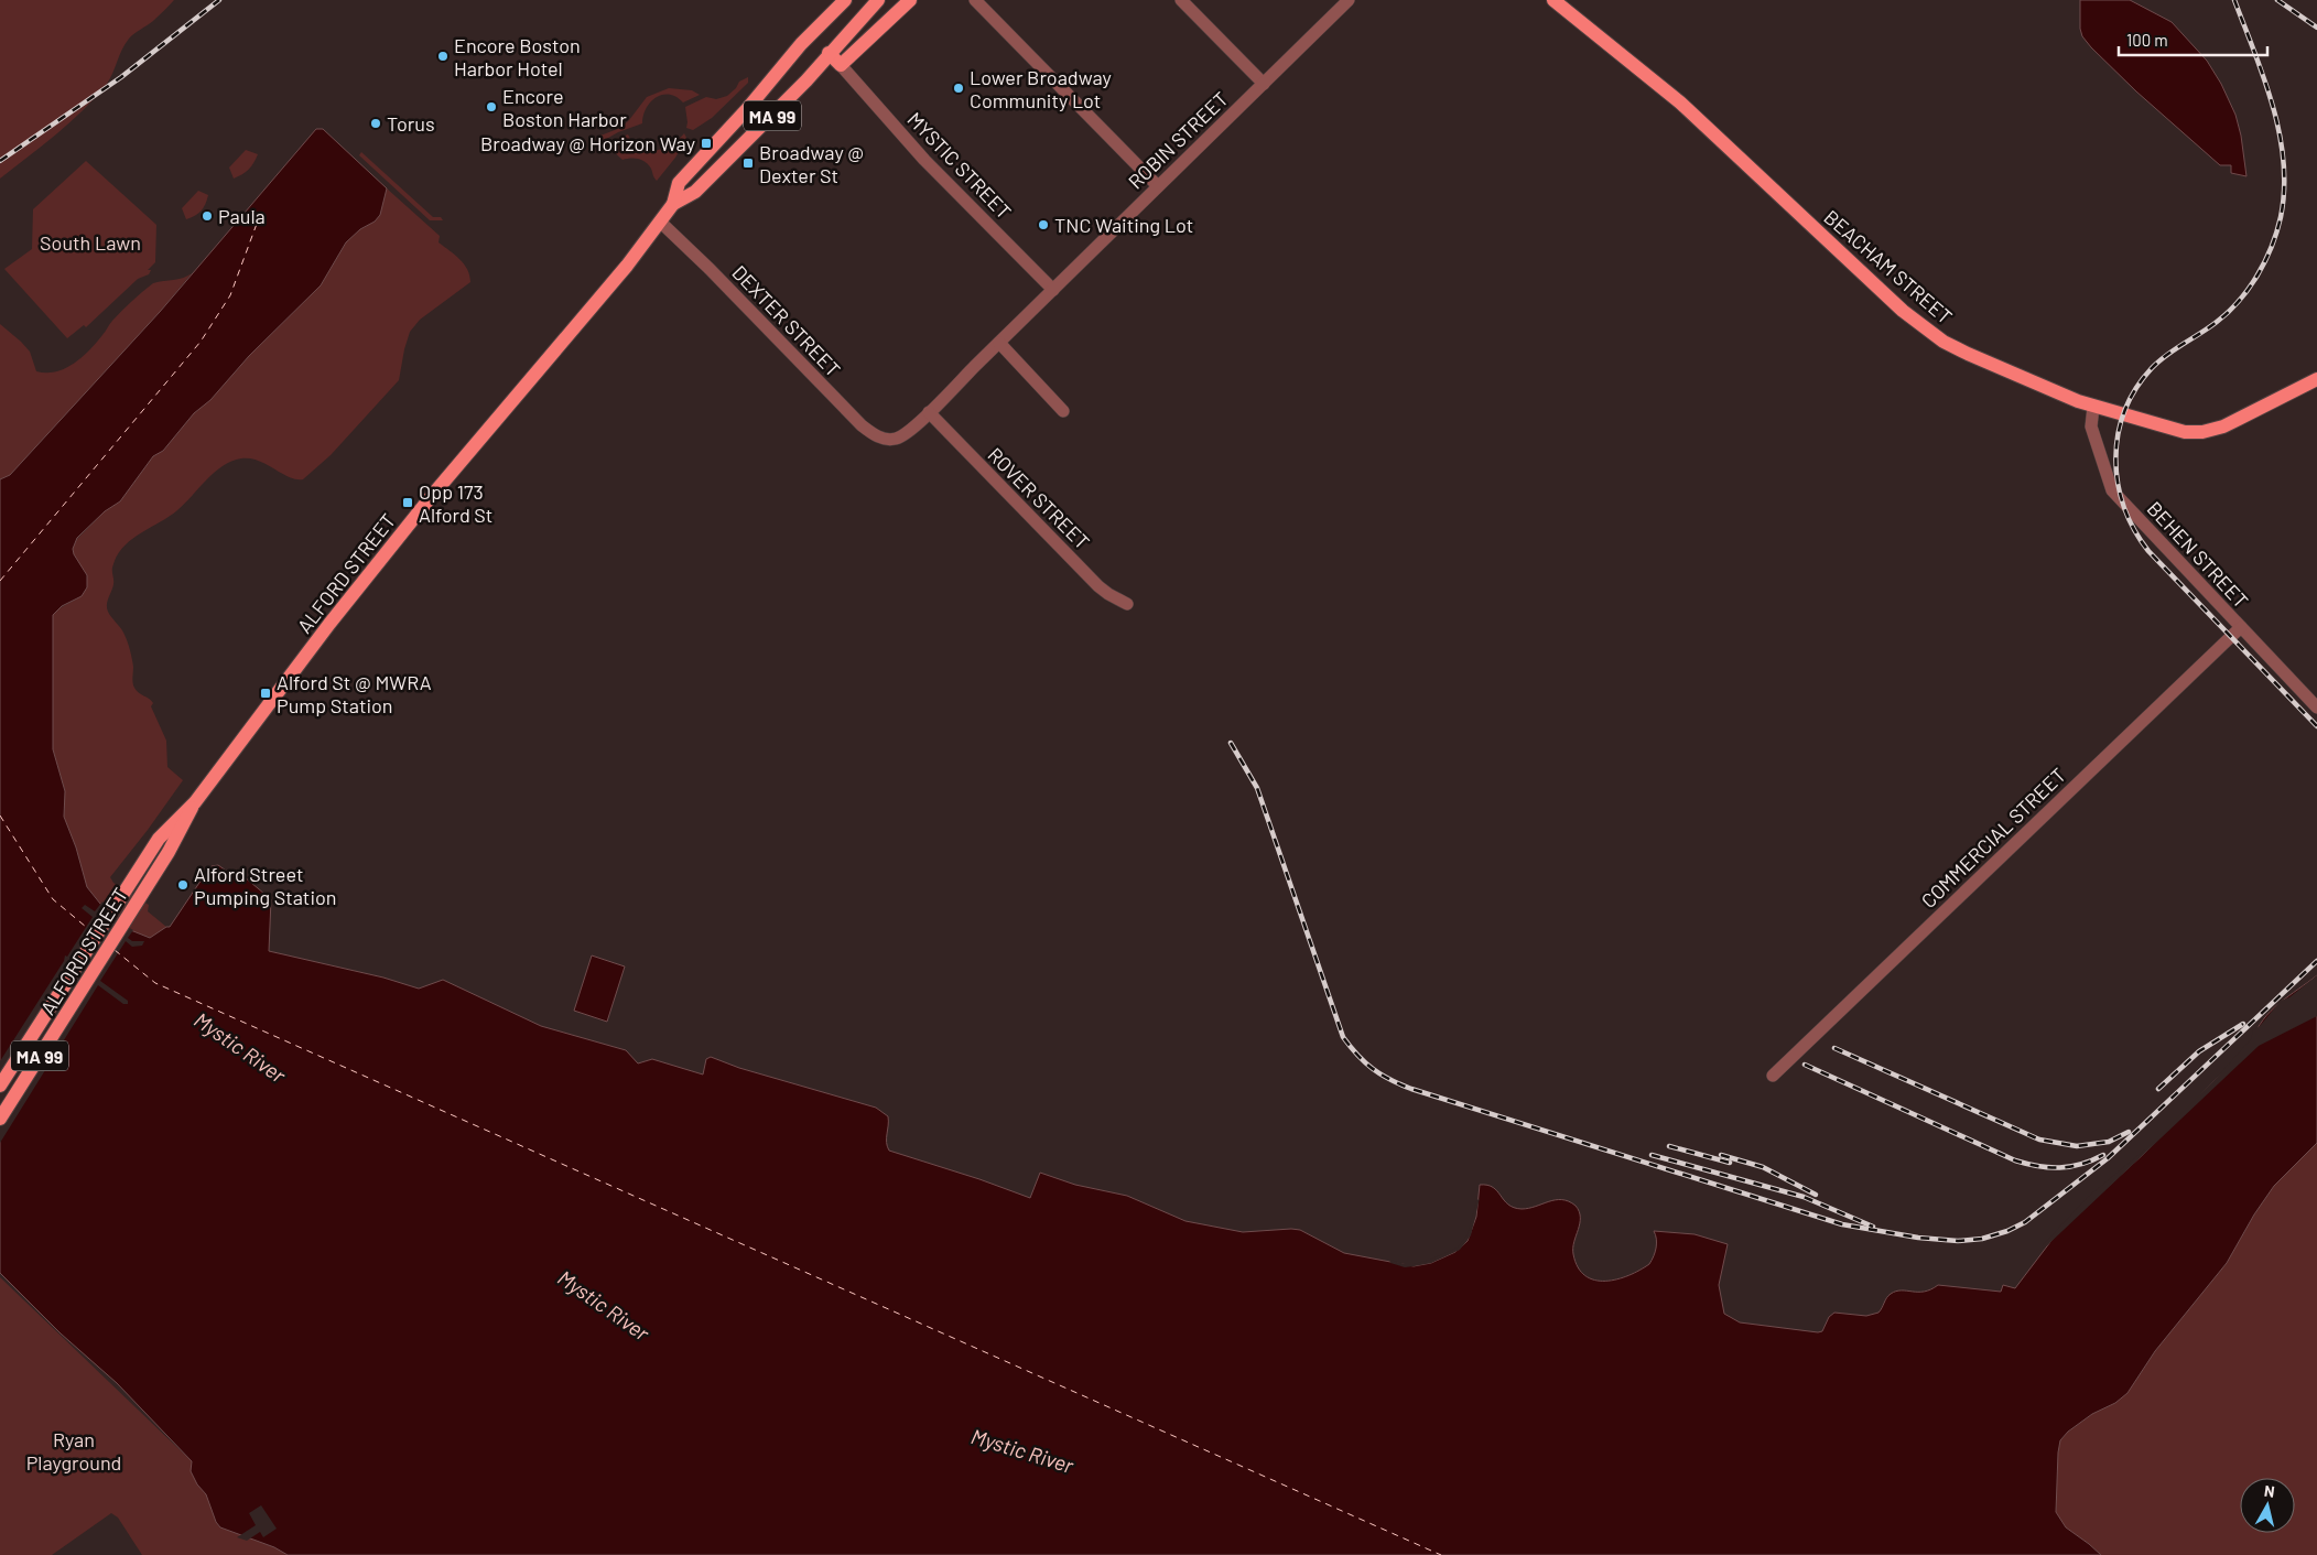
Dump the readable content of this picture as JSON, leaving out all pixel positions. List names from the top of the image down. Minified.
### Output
{"streets":{"main road":["MA 99","BEACHAM STREET","ALFORD STREET"],"street":["ROBIN STREET","MYSTIC STREET","DEXTER STREET","ROVER STREET","BEHEN STREET","COMMERCIAL STREET"]},"crossings":[["MA 99","DEXTER STREET"],["MA 99","ALFORD STREET"],["ROBIN STREET","MYSTIC STREET"],["ROBIN STREET","DEXTER STREET"],["ROBIN STREET","ROVER STREET"],["BEACHAM STREET","BEHEN STREET"],["DEXTER STREET","ALFORD STREET"],["BEHEN STREET","COMMERCIAL STREET"]],"water":["Mystic River"],"parks":["South Lawn","Ryan Playground"],"places":{"other":["Encore Boston Harbor Hotel","Lower Broadway Community Lot","Encore Boston Harbor","Torus","Paula","TNC Waiting Lot","Alford Street Pumping Station"],"transit":["Broadway @ Horizon Way","Broadway @ Dexter St","Opp 173 Alford St","Alford St @ MWRA Pump Station"]},"scale_bar":"100 m","north":"top"}
